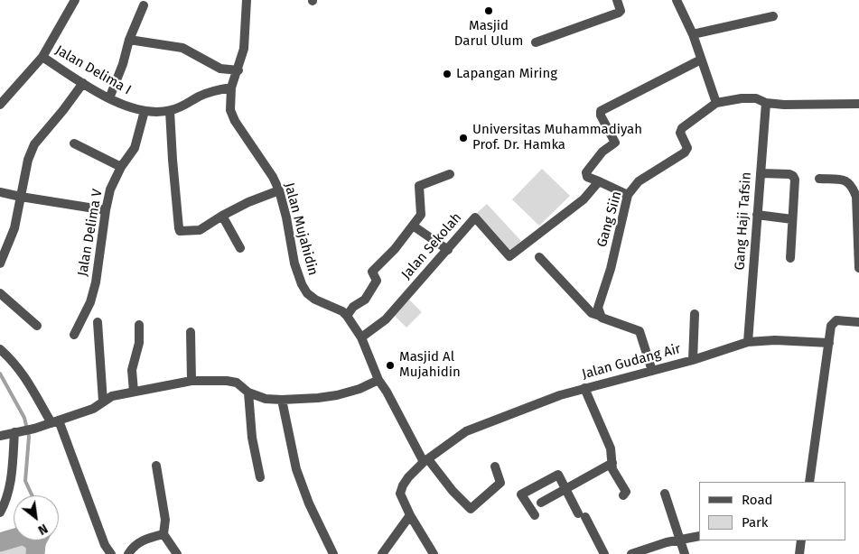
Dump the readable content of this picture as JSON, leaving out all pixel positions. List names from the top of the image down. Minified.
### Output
{"streets":{"street":["Jalan Delima I","Gang Siin","Gang Haji Tafsin","Jalan Mujahidin","Jalan Delima V","Jalan Sekolah","Jalan Gudang Air"]},"crossings":[["Jalan Delima I","Jalan Mujahidin"],["Jalan Delima I","Jalan Delima V"],["Gang Haji Tafsin","Jalan Gudang Air"],["Jalan Mujahidin","Jalan Sekolah"],["Jalan Mujahidin","Jalan Gudang Air"]],"places":["Masjid Darul Ulum","Lapangan Miring","Universitas Muhammadiyah Prof. Dr. Hamka","Masjid Al Mujahidin"],"legend":["Road","Park"],"north":"bottom right"}
